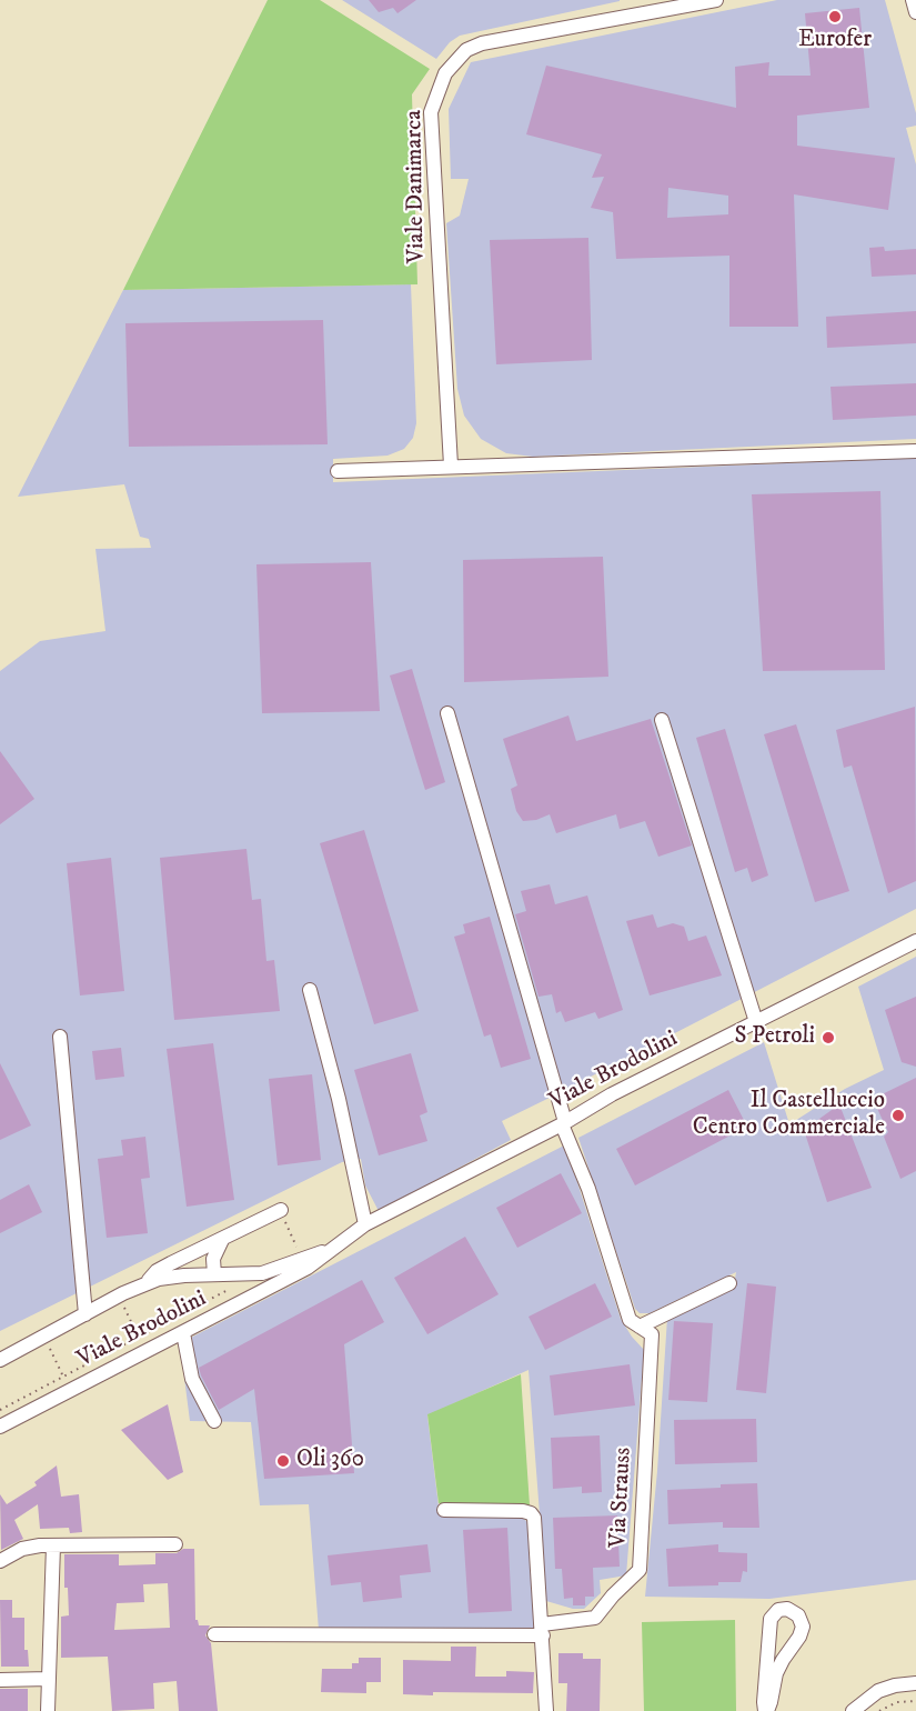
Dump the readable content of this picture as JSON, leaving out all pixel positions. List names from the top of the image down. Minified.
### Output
{"streets":{"street":["Viale Danimarca","Viale Brodolini","Via Strauss"]},"places":["Eurofer","S Petroli","Il Castelluccio Centro Commerciale","Oli 360"]}
